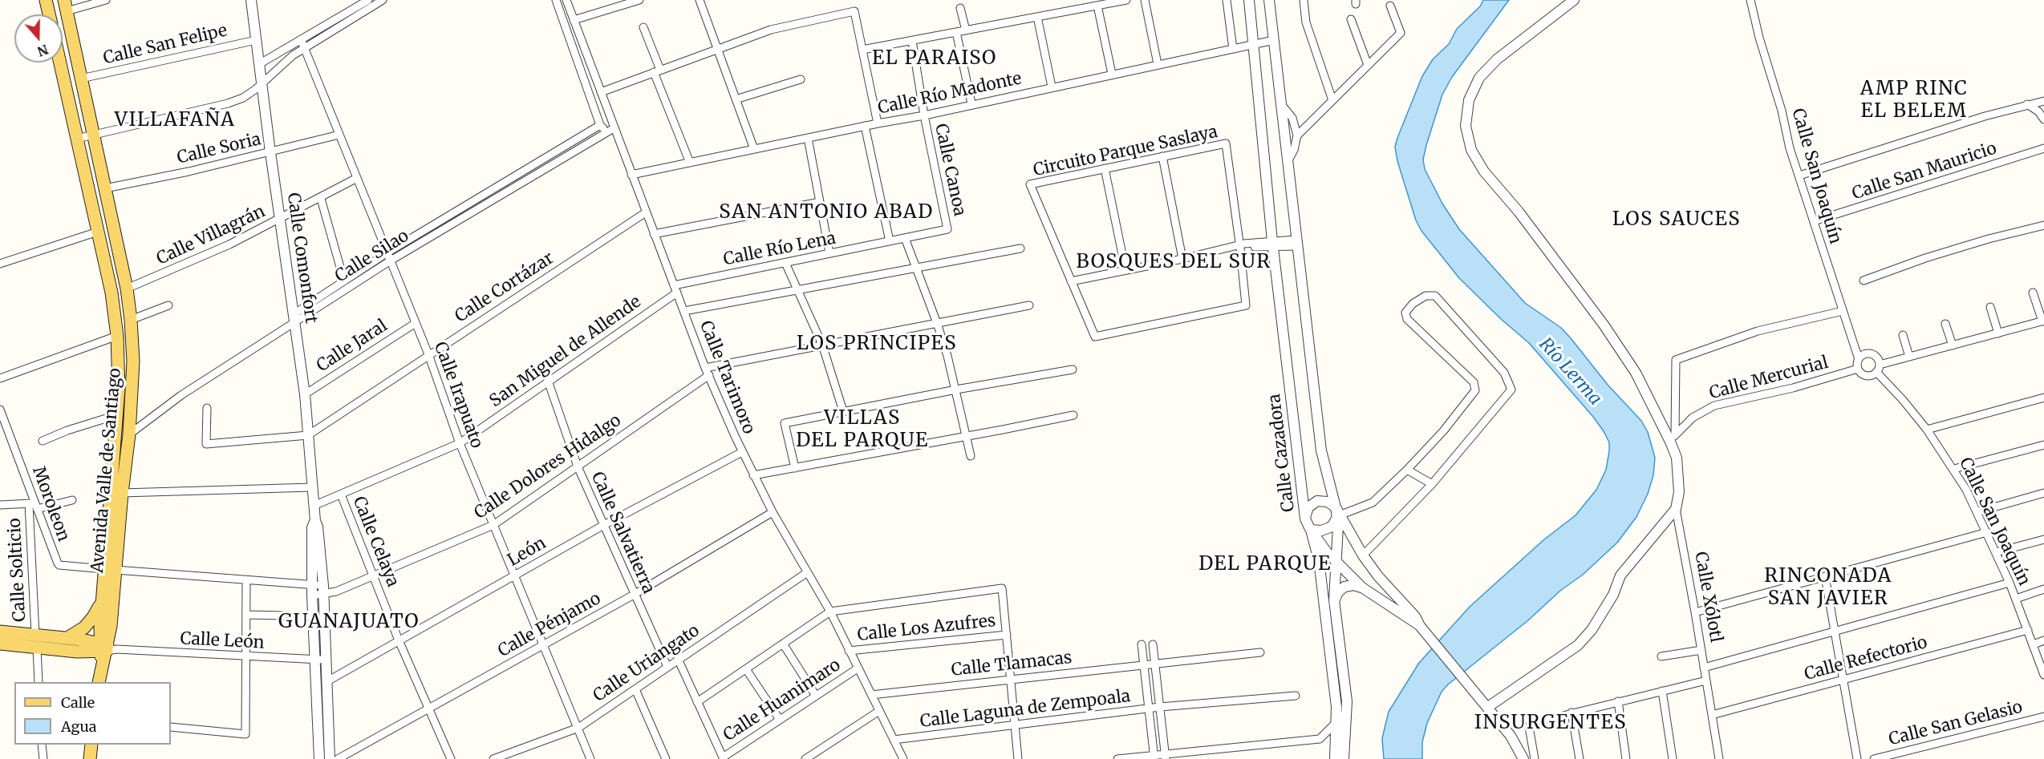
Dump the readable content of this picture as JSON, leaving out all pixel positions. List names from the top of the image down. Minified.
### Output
{"streets":{"main road":["Avenida Valle de Santiago"],"street":["Calle San Felipe","Calle Río Madonte","Calle Soria","Circuito Parque Saslaya","Calle Canoa","Calle San Mauricio","Calle San Joaquín","Calle Villagrán","Calle Río Lena","Calle Silao","Calle Comonfort","Calle Cortázar","Calle Jaral","San Miguel de Allende","Calle Tarimoro","Calle Mercurial","Calle Irapuato","Calle Cazadora","Calle Dolores Hidalgo","Moroleon","Calle Salvatierra","Calle Celaya","León","Calle Solticio","Calle Xólotl","Calle Pénjamo","Calle Los Azufres","Calle León","Calle Refectorio","Calle Uriangato","Calle Tlamacas","Calle Huanimaro","Calle Laguna de Zempoala","Calle San Gelasio"]},"crossings":[["Calle San Felipe","Calle Comonfort"],["Calle San Felipe","Avenida Valle de Santiago"],["Calle Río Madonte","Calle Canoa"],["Calle Río Madonte","Calle Tarimoro"],["Calle Río Madonte","Calle Cazadora"],["Calle Soria","Calle Comonfort"],["Calle Soria","Calle Irapuato"],["Calle Soria","Avenida Valle de Santiago"],["Calle Canoa","Calle Río Lena"],["Calle San Mauricio","Calle San Joaquín"],["Calle San Joaquín","Calle Mercurial"],["Calle San Joaquín","Calle Refectorio"],["Calle Villagrán","Calle Comonfort"],["Calle Villagrán","Calle Irapuato"],["Calle Villagrán","Avenida Valle de Santiago"],["Calle Río Lena","San Miguel de Allende"],["Calle Río Lena","Calle Tarimoro"],["Calle Silao","Calle Comonfort"],["Calle Silao","Calle Tarimoro"],["Calle Silao","Calle Irapuato"],["Calle Silao","Avenida Valle de Santiago"],["Calle Comonfort","Calle Cortázar"],["Calle Comonfort","Calle Jaral"],["Calle Comonfort","San Miguel de Allende"],["Calle Comonfort","Calle Dolores Hidalgo"],["Calle Comonfort","León"],["Calle Comonfort","Calle León"],["Calle Cortázar","Calle Tarimoro"],["Calle Cortázar","Calle Irapuato"],["Calle Jaral","Calle Irapuato"],["San Miguel de Allende","Calle Tarimoro"],["San Miguel de Allende","Calle Irapuato"],["San Miguel de Allende","Calle Salvatierra"],["San Miguel de Allende","Calle Celaya"],["Calle Tarimoro","Calle Dolores Hidalgo"],["Calle Tarimoro","León"],["Calle Tarimoro","Calle Pénjamo"],["Calle Tarimoro","Calle Los Azufres"],["Calle Tarimoro","Calle Uriangato"],["Calle Tarimoro","Calle Tlamacas"],["Calle Tarimoro","Calle Huanimaro"],["Calle Tarimoro","Calle Laguna de Zempoala"],["Calle Mercurial","Calle Xólotl"],["Calle Irapuato","Calle Dolores Hidalgo"],["Calle Irapuato","León"],["Calle Irapuato","Calle Pénjamo"],["Calle Irapuato","Calle Uriangato"],["Calle Dolores Hidalgo","Avenida Valle de Santiago"],["Calle Dolores Hidalgo","Moroleon"],["Calle Dolores Hidalgo","Calle Salvatierra"],["Calle Dolores Hidalgo","Calle Celaya"],["Avenida Valle de Santiago","Moroleon"],["Avenida Valle de Santiago","Calle León"],["Moroleon","Calle Solticio"],["Calle Salvatierra","León"],["Calle Salvatierra","Calle Pénjamo"],["Calle Salvatierra","Calle Uriangato"],["Calle Celaya","León"],["Calle Celaya","Calle Pénjamo"],["Calle Xólotl","Calle Refectorio"]],"districts":["EL PARAISO","AMP RINC EL BELEM","VILLAFAÑA","SAN ANTONIO ABAD","LOS SAUCES","BOSQUES DEL SUR","LOS PRINCIPES","VILLAS DEL PARQUE","DEL PARQUE","RINCONADA SAN JAVIER","GUANAJUATO","INSURGENTES"],"water":["Río Lerma"],"legend":["Calle","Agua"],"north":"bottom"}
